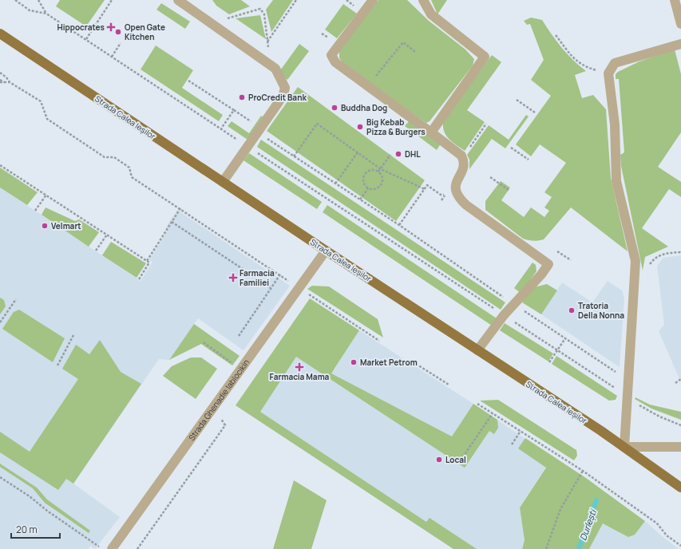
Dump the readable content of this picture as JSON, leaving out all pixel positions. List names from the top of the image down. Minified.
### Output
{"streets":{"main road":["Strada Calea Ieșilor"],"street":["Strada Ghenadie Iablocikin"]},"crossings":[["Strada Calea Ieșilor","Strada Ghenadie Iablocikin"]],"water":["Durlești"],"places":{"health":["Hippocrates","Farmacia Familiei","Farmacia Mama"],"other":["Open Gate Kitchen","ProCredit Bank","Buddha Dog","Big Kebab Pizza & Burgers","DHL","Velmart","Tratoria Della Nonna","Market Petrom","Local"]},"scale_bar":"20 m"}
